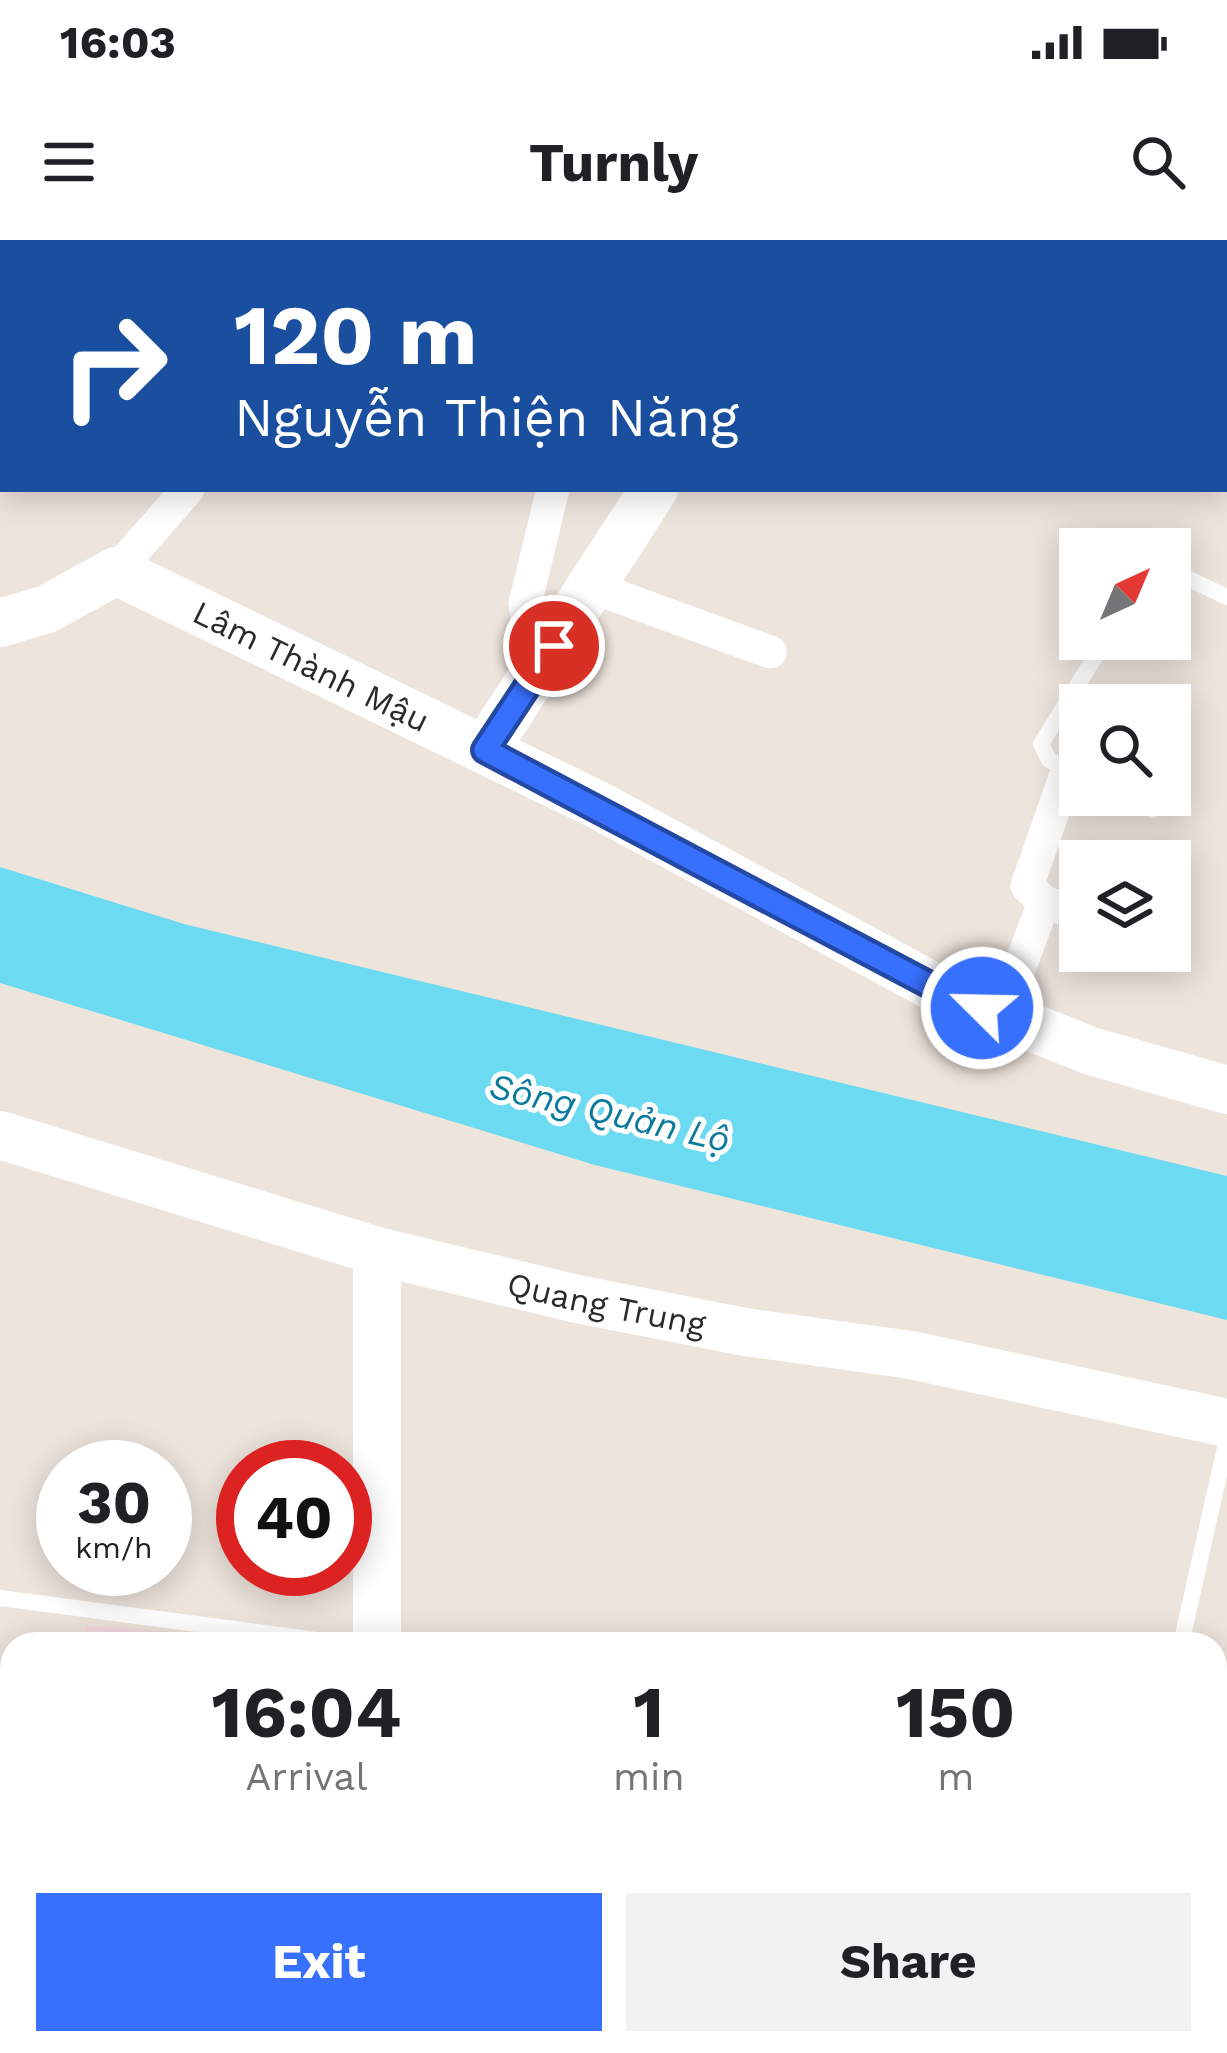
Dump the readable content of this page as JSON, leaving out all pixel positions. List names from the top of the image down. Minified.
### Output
{"streets":{"street":["Lâm Thành Mậu","Quang Trung"]},"water":["Sông Quản Lộ"],"north":"top right","page":{"status":"16:03","header":"Turnly","turn":["120 m","Nguyễn Thiện Năng"],"speed":"30 km/h","limit":"40","eta":["16:04","Arrival","1","min","150","m"],"buttons":["Exit","Share"]}}
